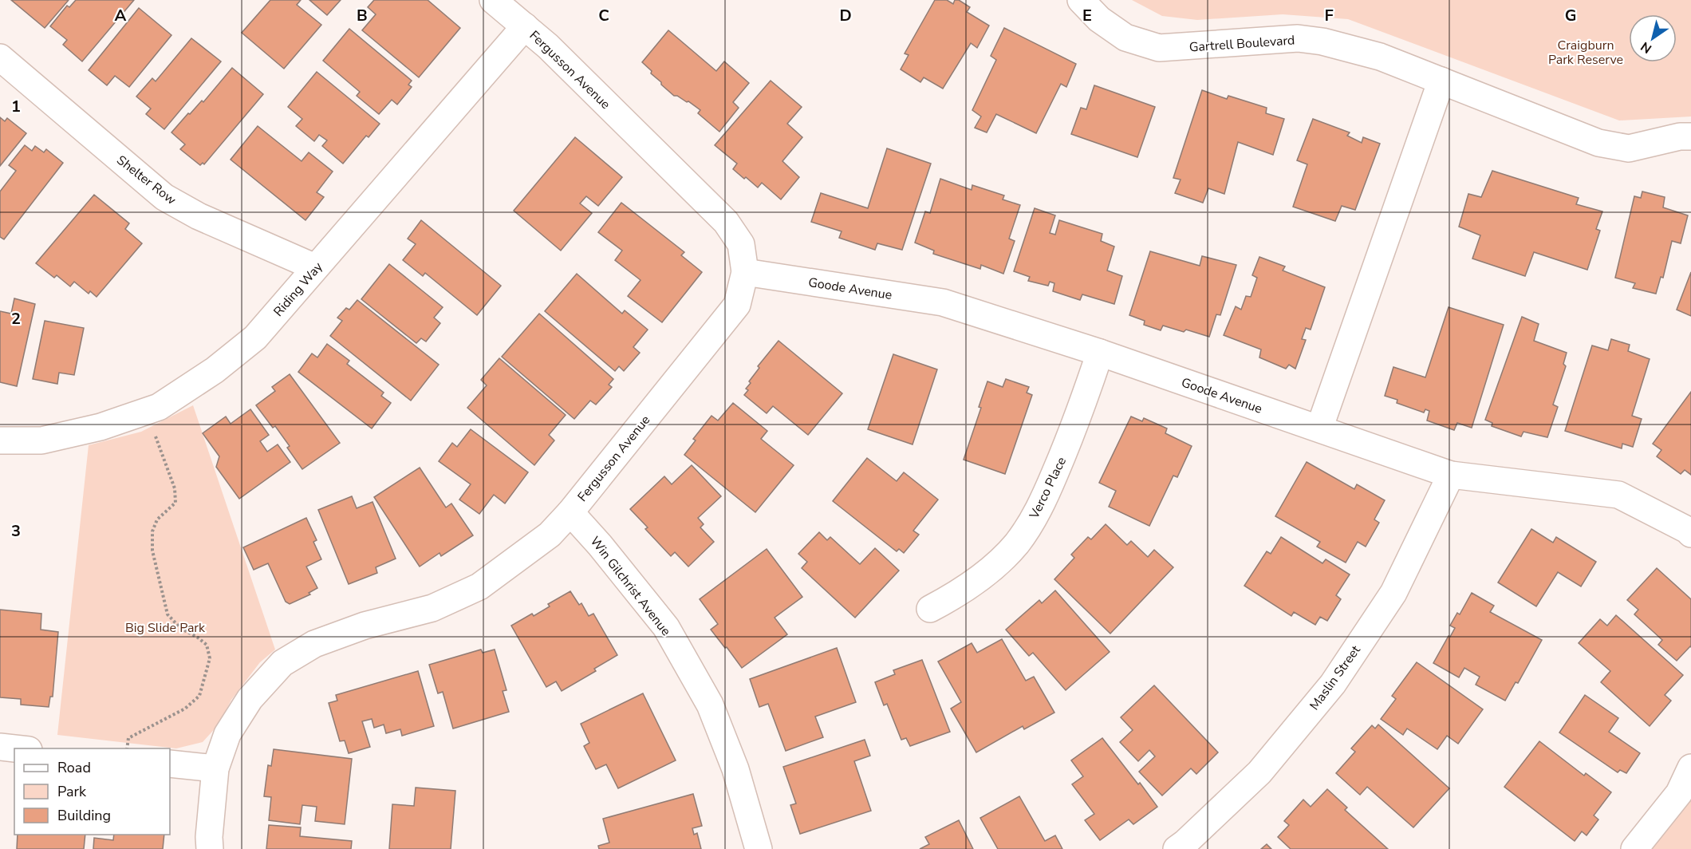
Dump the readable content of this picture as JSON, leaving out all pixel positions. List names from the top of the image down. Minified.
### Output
{"streets":{"street":["Gartrell Boulevard","Fergusson Avenue","Shelter Row","Goode Avenue","Riding Way","Verco Place","Win Gilchrist Avenue","Maslin Street"]},"crossings":[["Fergusson Avenue","Goode Avenue"],["Fergusson Avenue","Riding Way"],["Fergusson Avenue","Win Gilchrist Avenue"],["Shelter Row","Riding Way"],["Goode Avenue","Verco Place"],["Goode Avenue","Maslin Street"]],"parks":["Craigburn Park Reserve","Big Slide Park"],"legend":["Road","Park","Building"],"north":"bottom left","grid":{"columns":["A","B","C","D","E","F","G"],"rows":["1","2","3"]}}
